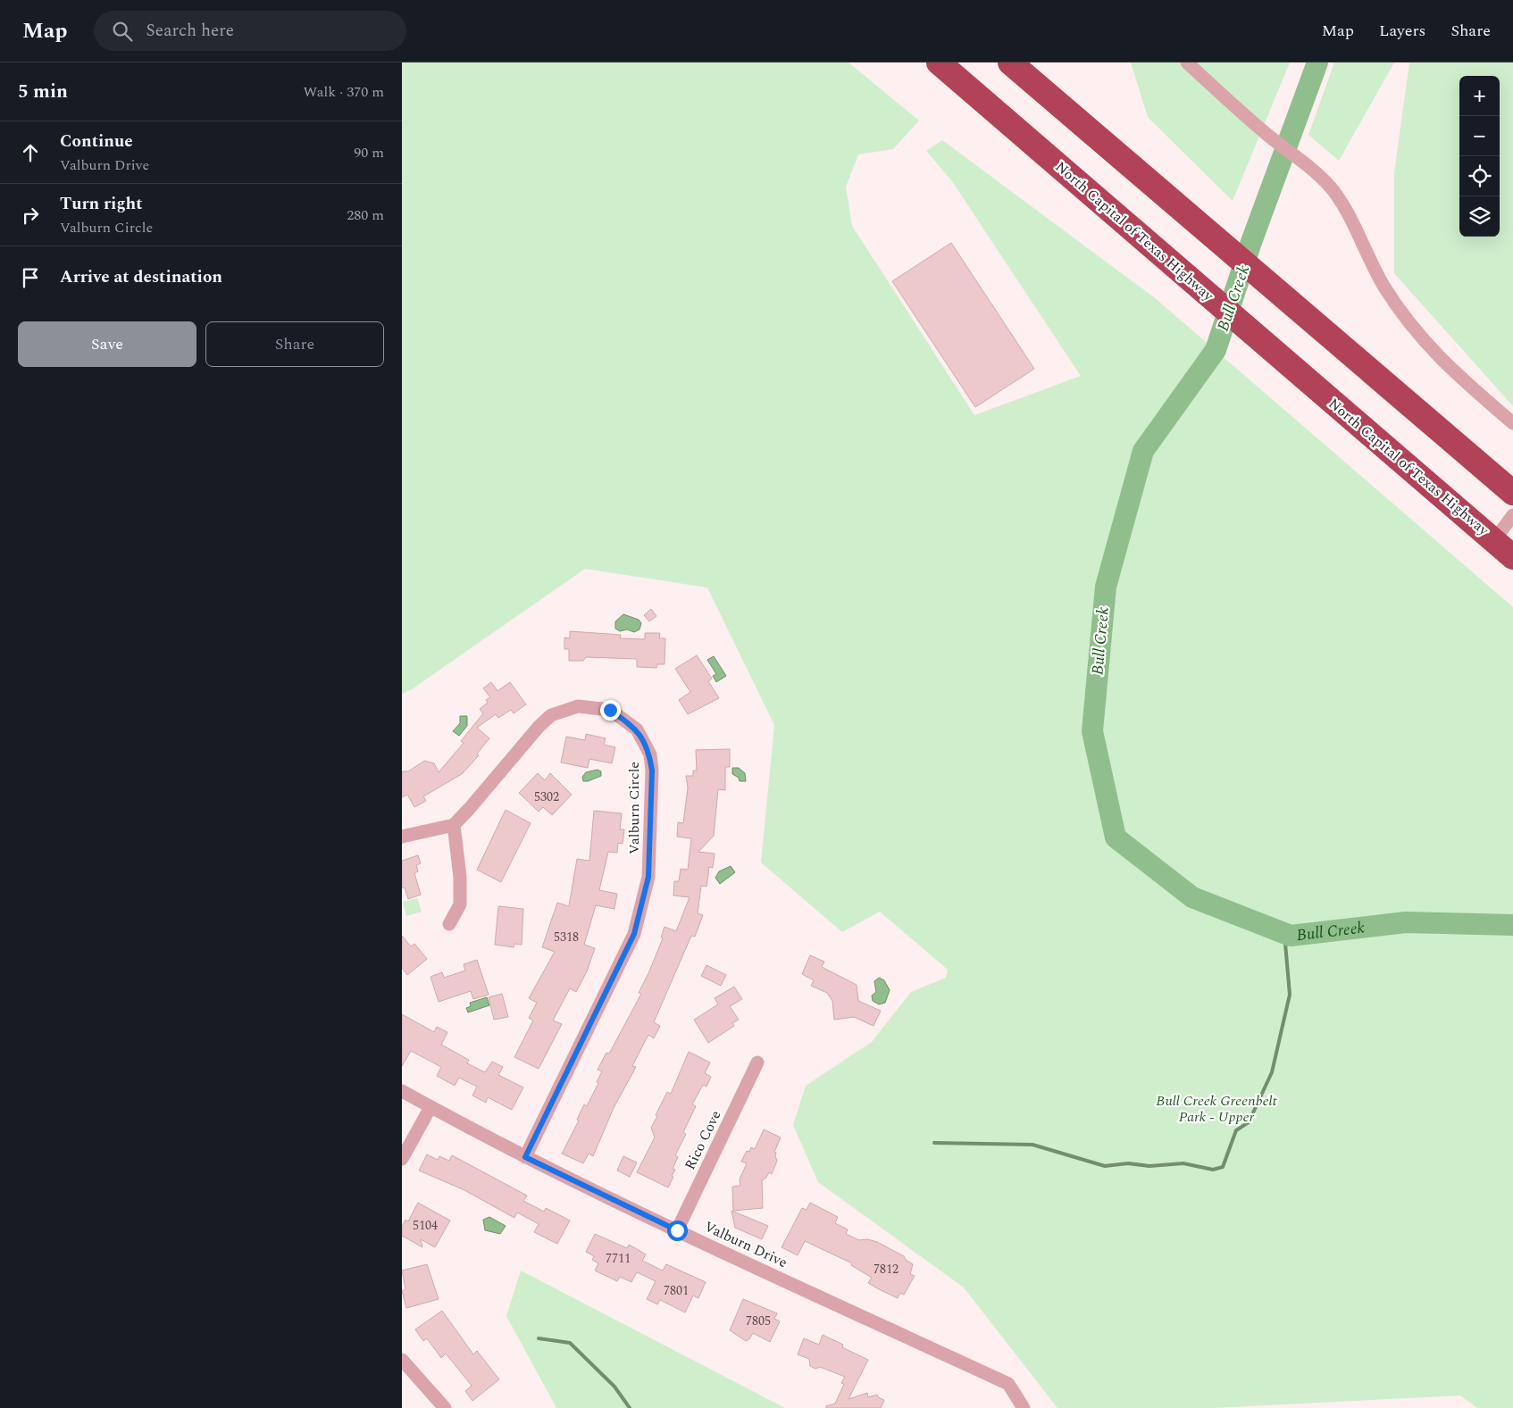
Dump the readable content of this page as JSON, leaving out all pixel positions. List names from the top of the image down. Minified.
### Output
{"streets":{"highway":["North Capital of Texas Highway"],"street":["Valburn Circle","Rico Cove","Valburn Drive"]},"crossings":[["Valburn Circle","Valburn Drive"],["Rico Cove","Valburn Drive"]],"water":["Bull Creek"],"parks":["Bull Creek Greenbelt Park - Upper"],"house_numbers":["5302","5318","5104","7711","7812","7801","7805"],"page":{"header":"Map","search":"Search here","nav":["Map","Layers","Share"],"heading":["5 min","Walk · 370 m"],"map_buttons":["+","−"],"list":[["Continue","Valburn Drive","90 m"],["Turn right","Valburn Circle","280 m"],"Arrive at destination"],"buttons":["Save","Share"]}}
